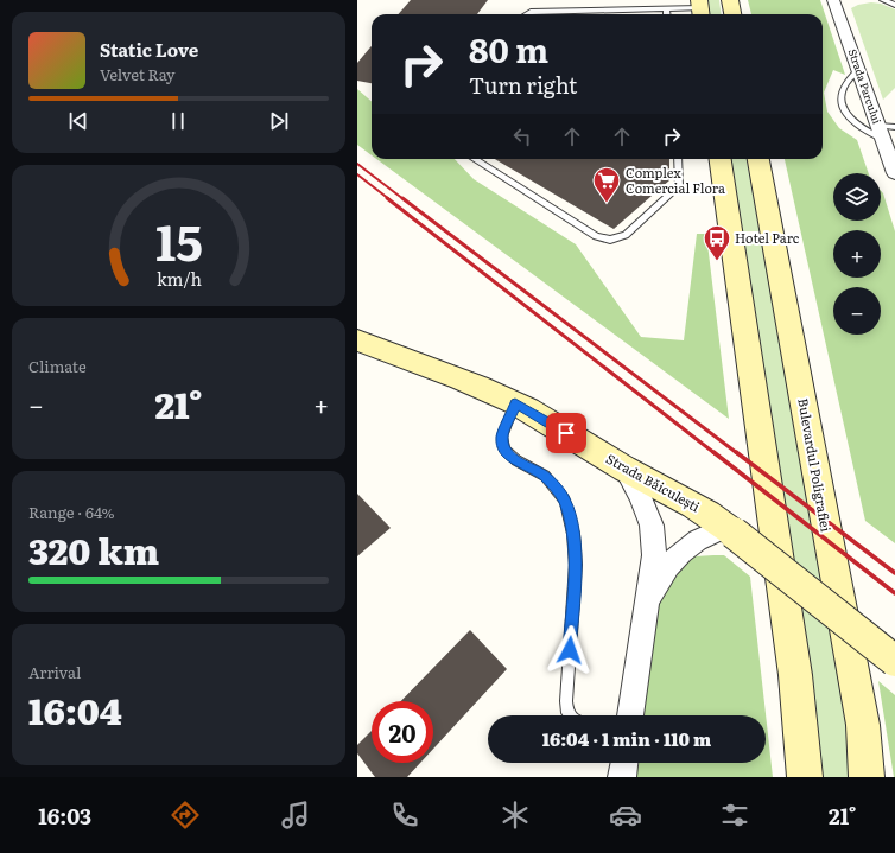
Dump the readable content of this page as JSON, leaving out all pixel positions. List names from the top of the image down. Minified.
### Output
{"streets":{"main road":["Bulevardul Poligrafiei","Strada Băiculești"],"street":["Strada Parcului"]},"places":{"supermarket":["Complex Comercial Flora"],"bus stop":["Hotel Parc"]},"page":{"turn":["80 m","Turn right"],"song":["Static Love","Velvet Ray"],"map_buttons":["+","−"],"tile":["Climate",["Range · 64%","320 km"],["Arrival","16:04"]],"heat":["−","21°","+"],"limit":"20","trip":"16:04 · 1 min · 110 m","tabs":["16:03","21°"],"gauge":["15","km/h"]}}
